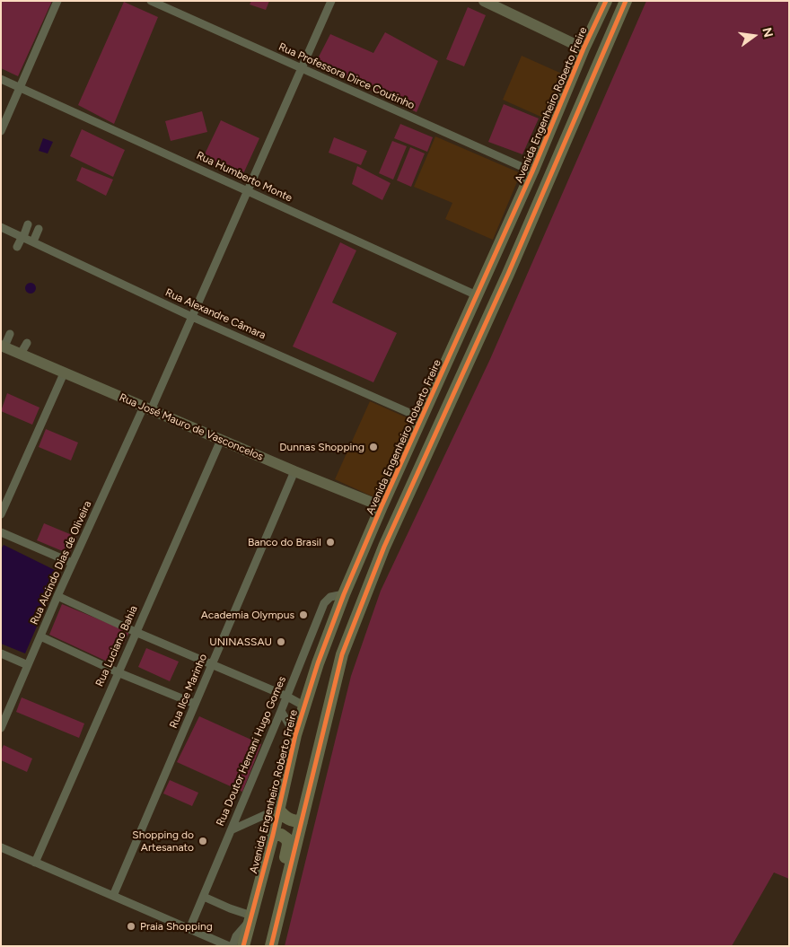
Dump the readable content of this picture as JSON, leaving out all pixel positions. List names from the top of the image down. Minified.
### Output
{"streets":{"main road":["Avenida Engenheiro Roberto Freire"],"street":["Rua Professora Dirce Coutinho","Rua Humberto Monte","Rua Alexandre Câmara","Rua José Mauro de Vasconcelos","Rua Alcindo Dias de Oliveira","Rua Luciano Bahia","Rua Ilce Marinho","Rua Doutor Hernani Hugo Gomes"]},"crossings":[["Rua Professora Dirce Coutinho","Avenida Engenheiro Roberto Freire"],["Rua Professora Dirce Coutinho","Rua Alcindo Dias de Oliveira"],["Avenida Engenheiro Roberto Freire","Rua Humberto Monte"],["Avenida Engenheiro Roberto Freire","Rua Alexandre Câmara"],["Avenida Engenheiro Roberto Freire","Rua José Mauro de Vasconcelos"],["Avenida Engenheiro Roberto Freire","Rua Doutor Hernani Hugo Gomes"],["Rua Humberto Monte","Rua Alcindo Dias de Oliveira"],["Rua Alexandre Câmara","Rua Alcindo Dias de Oliveira"],["Rua José Mauro de Vasconcelos","Rua Alcindo Dias de Oliveira"],["Rua José Mauro de Vasconcelos","Rua Luciano Bahia"],["Rua José Mauro de Vasconcelos","Rua Ilce Marinho"]],"places":["Dunnas Shopping","Banco do Brasil","Academia Olympus","UNINASSAU","Shopping do Artesanato","Praia Shopping"],"north":"right"}
